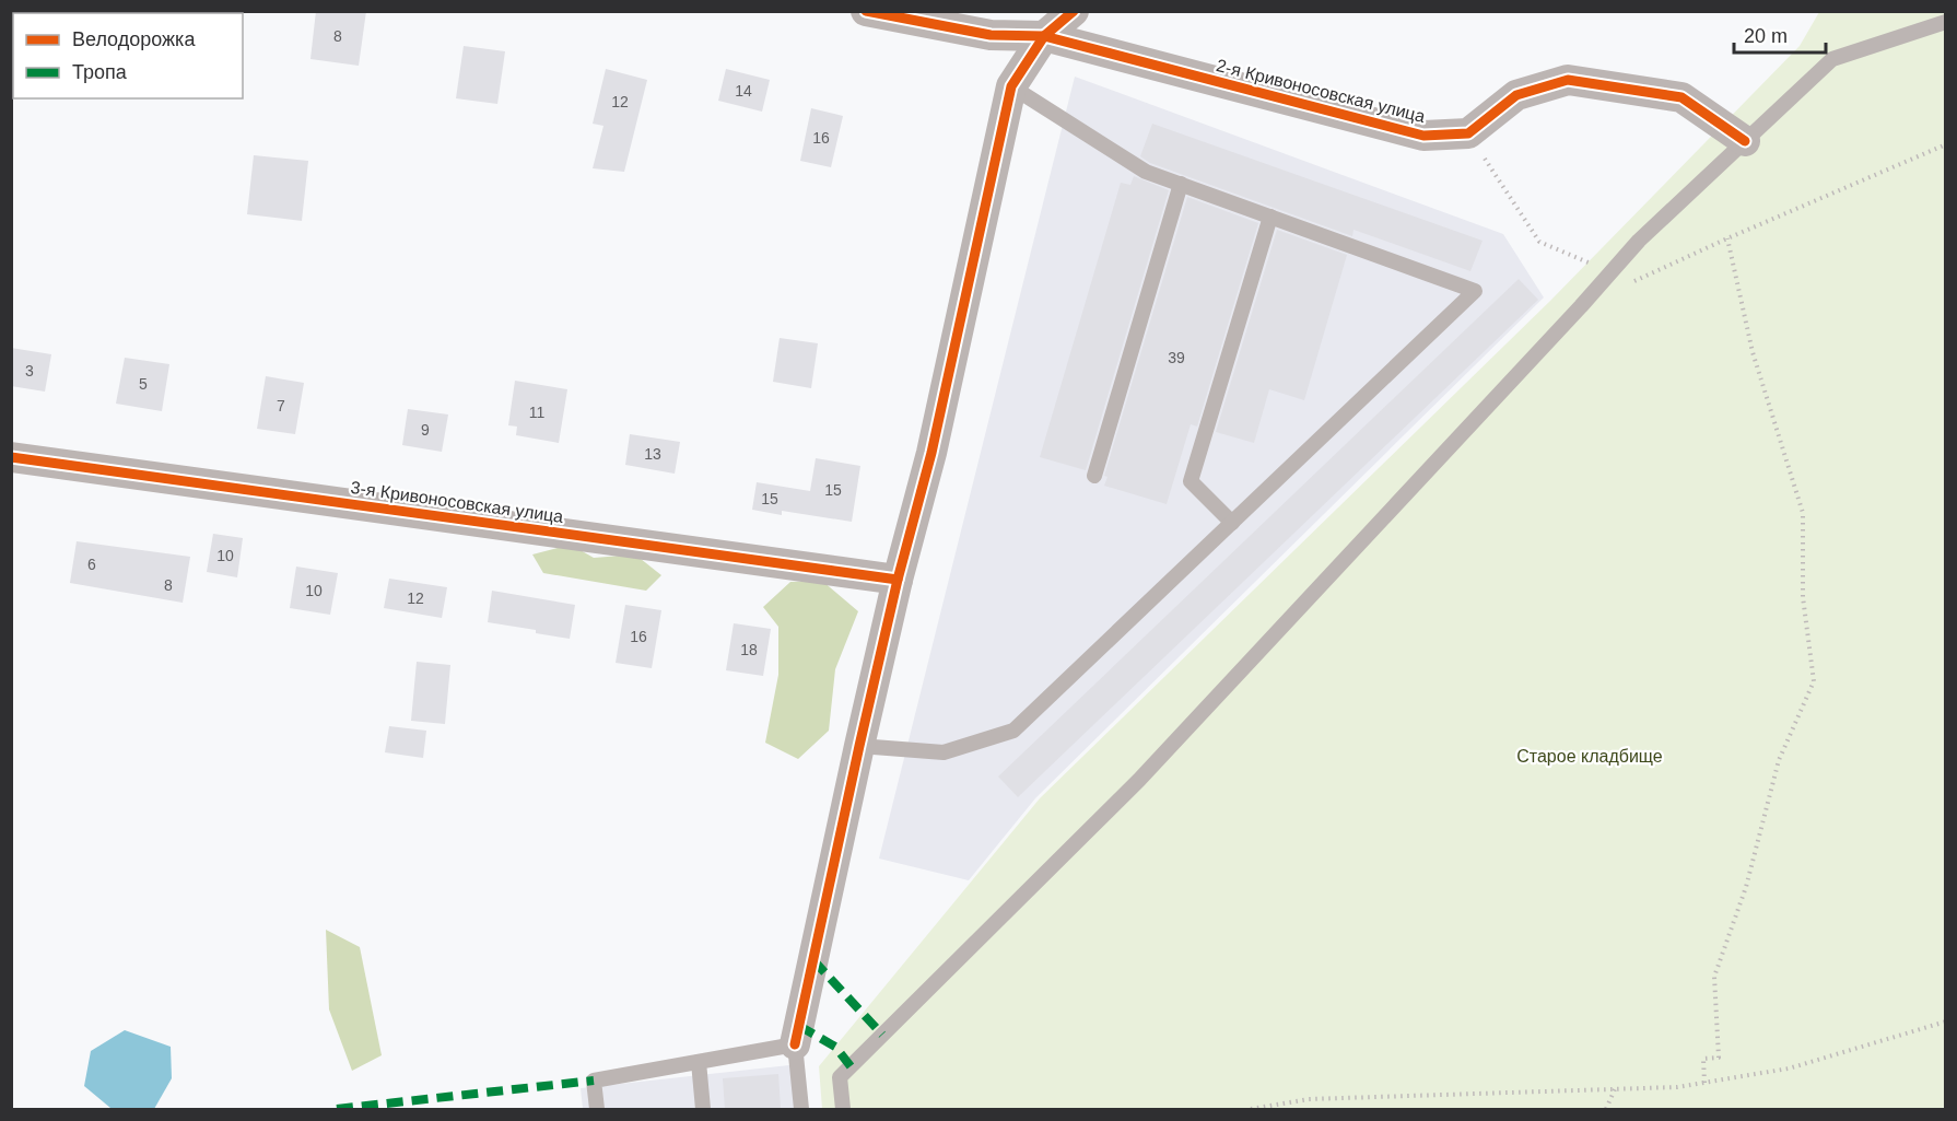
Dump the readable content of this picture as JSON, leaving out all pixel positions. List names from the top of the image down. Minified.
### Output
{"streets":{"street":["2-я Кривоносовская улица","3-я Кривоносовская улица"]},"parks":["Старое кладбище"],"house_numbers":["8","14","12","16","39","3","5","7","11","9","13","15","15","10","6","8","10","12","16","18"],"legend":["Велодорожка","Тропа"],"scale_bar":"20 m"}
